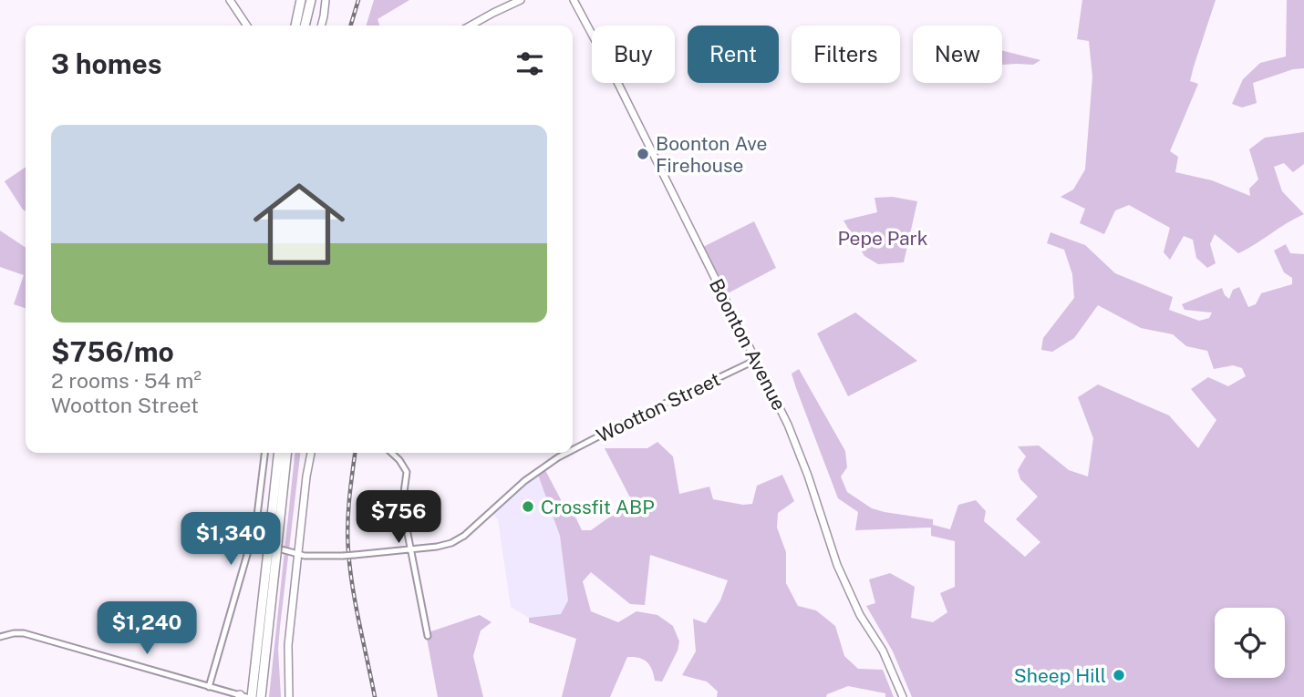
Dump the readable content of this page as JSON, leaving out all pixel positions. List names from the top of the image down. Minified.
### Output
{"streets":{"main road":["Boonton Avenue"],"street":["Wootton Street"]},"crossings":[["Boonton Avenue","Wootton Street"]],"parks":["Pepe Park"],"places":["Boonton Ave Firehouse","Crossfit ABP","Sheep Hill"],"page":{"chip":["Buy","Rent","Filters","New"],"heading":"3 homes","list":[{"name":"$756/mo","note":"2 rooms · 54 m² · Wootton Street"}],"price":["$756","$1,340","$1,240"]}}
